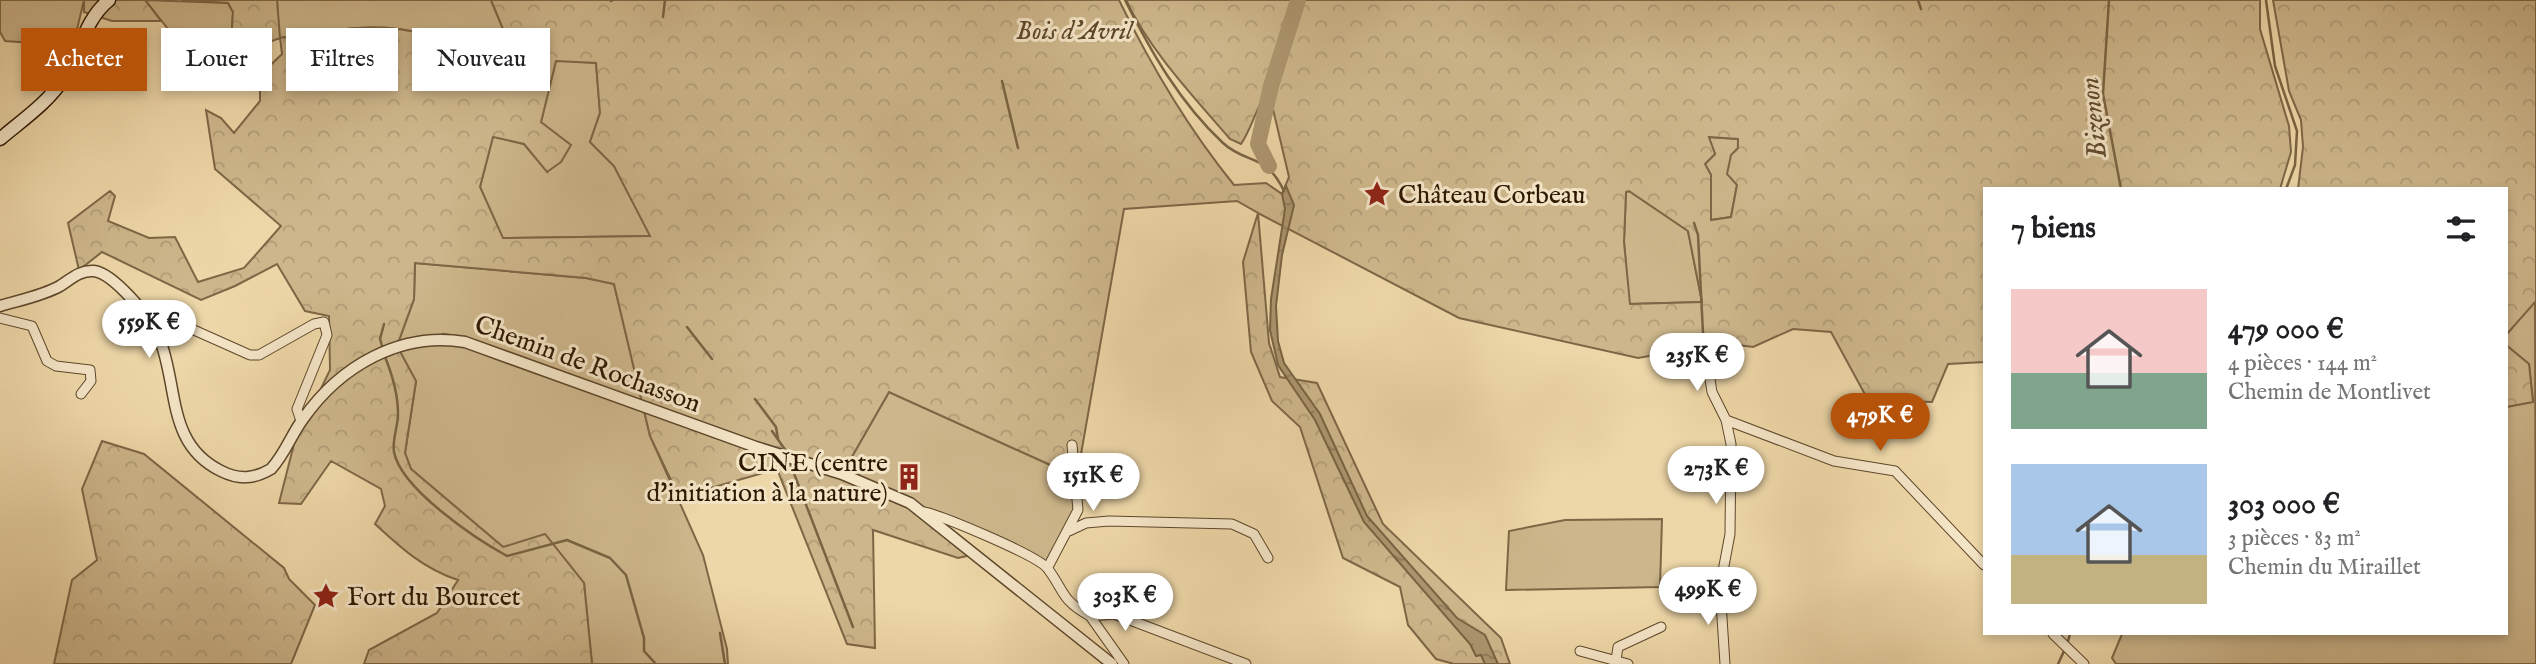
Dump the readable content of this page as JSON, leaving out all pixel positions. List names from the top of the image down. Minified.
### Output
{"streets":{"street":["Chemin de Rochasson"]},"water":["Bizenon"],"parks":["Bois d'Avril"],"places":{"place":["Château Corbeau","Fort du Bourcet"],"building":["CINE (centre d'initiation à la nature)"]},"page":{"chip":["Acheter","Louer","Filtres","Nouveau"],"heading":"7 biens","list":[{"name":"479 000 €","note":"4 pièces · 144 m² · Chemin de Montlivet"},{"name":"303 000 €","note":"3 pièces · 83 m² · Chemin du Miraillet"}],"price":["559K €","235K €","479K €","273K €","151K €","499K €","303K €"]}}
